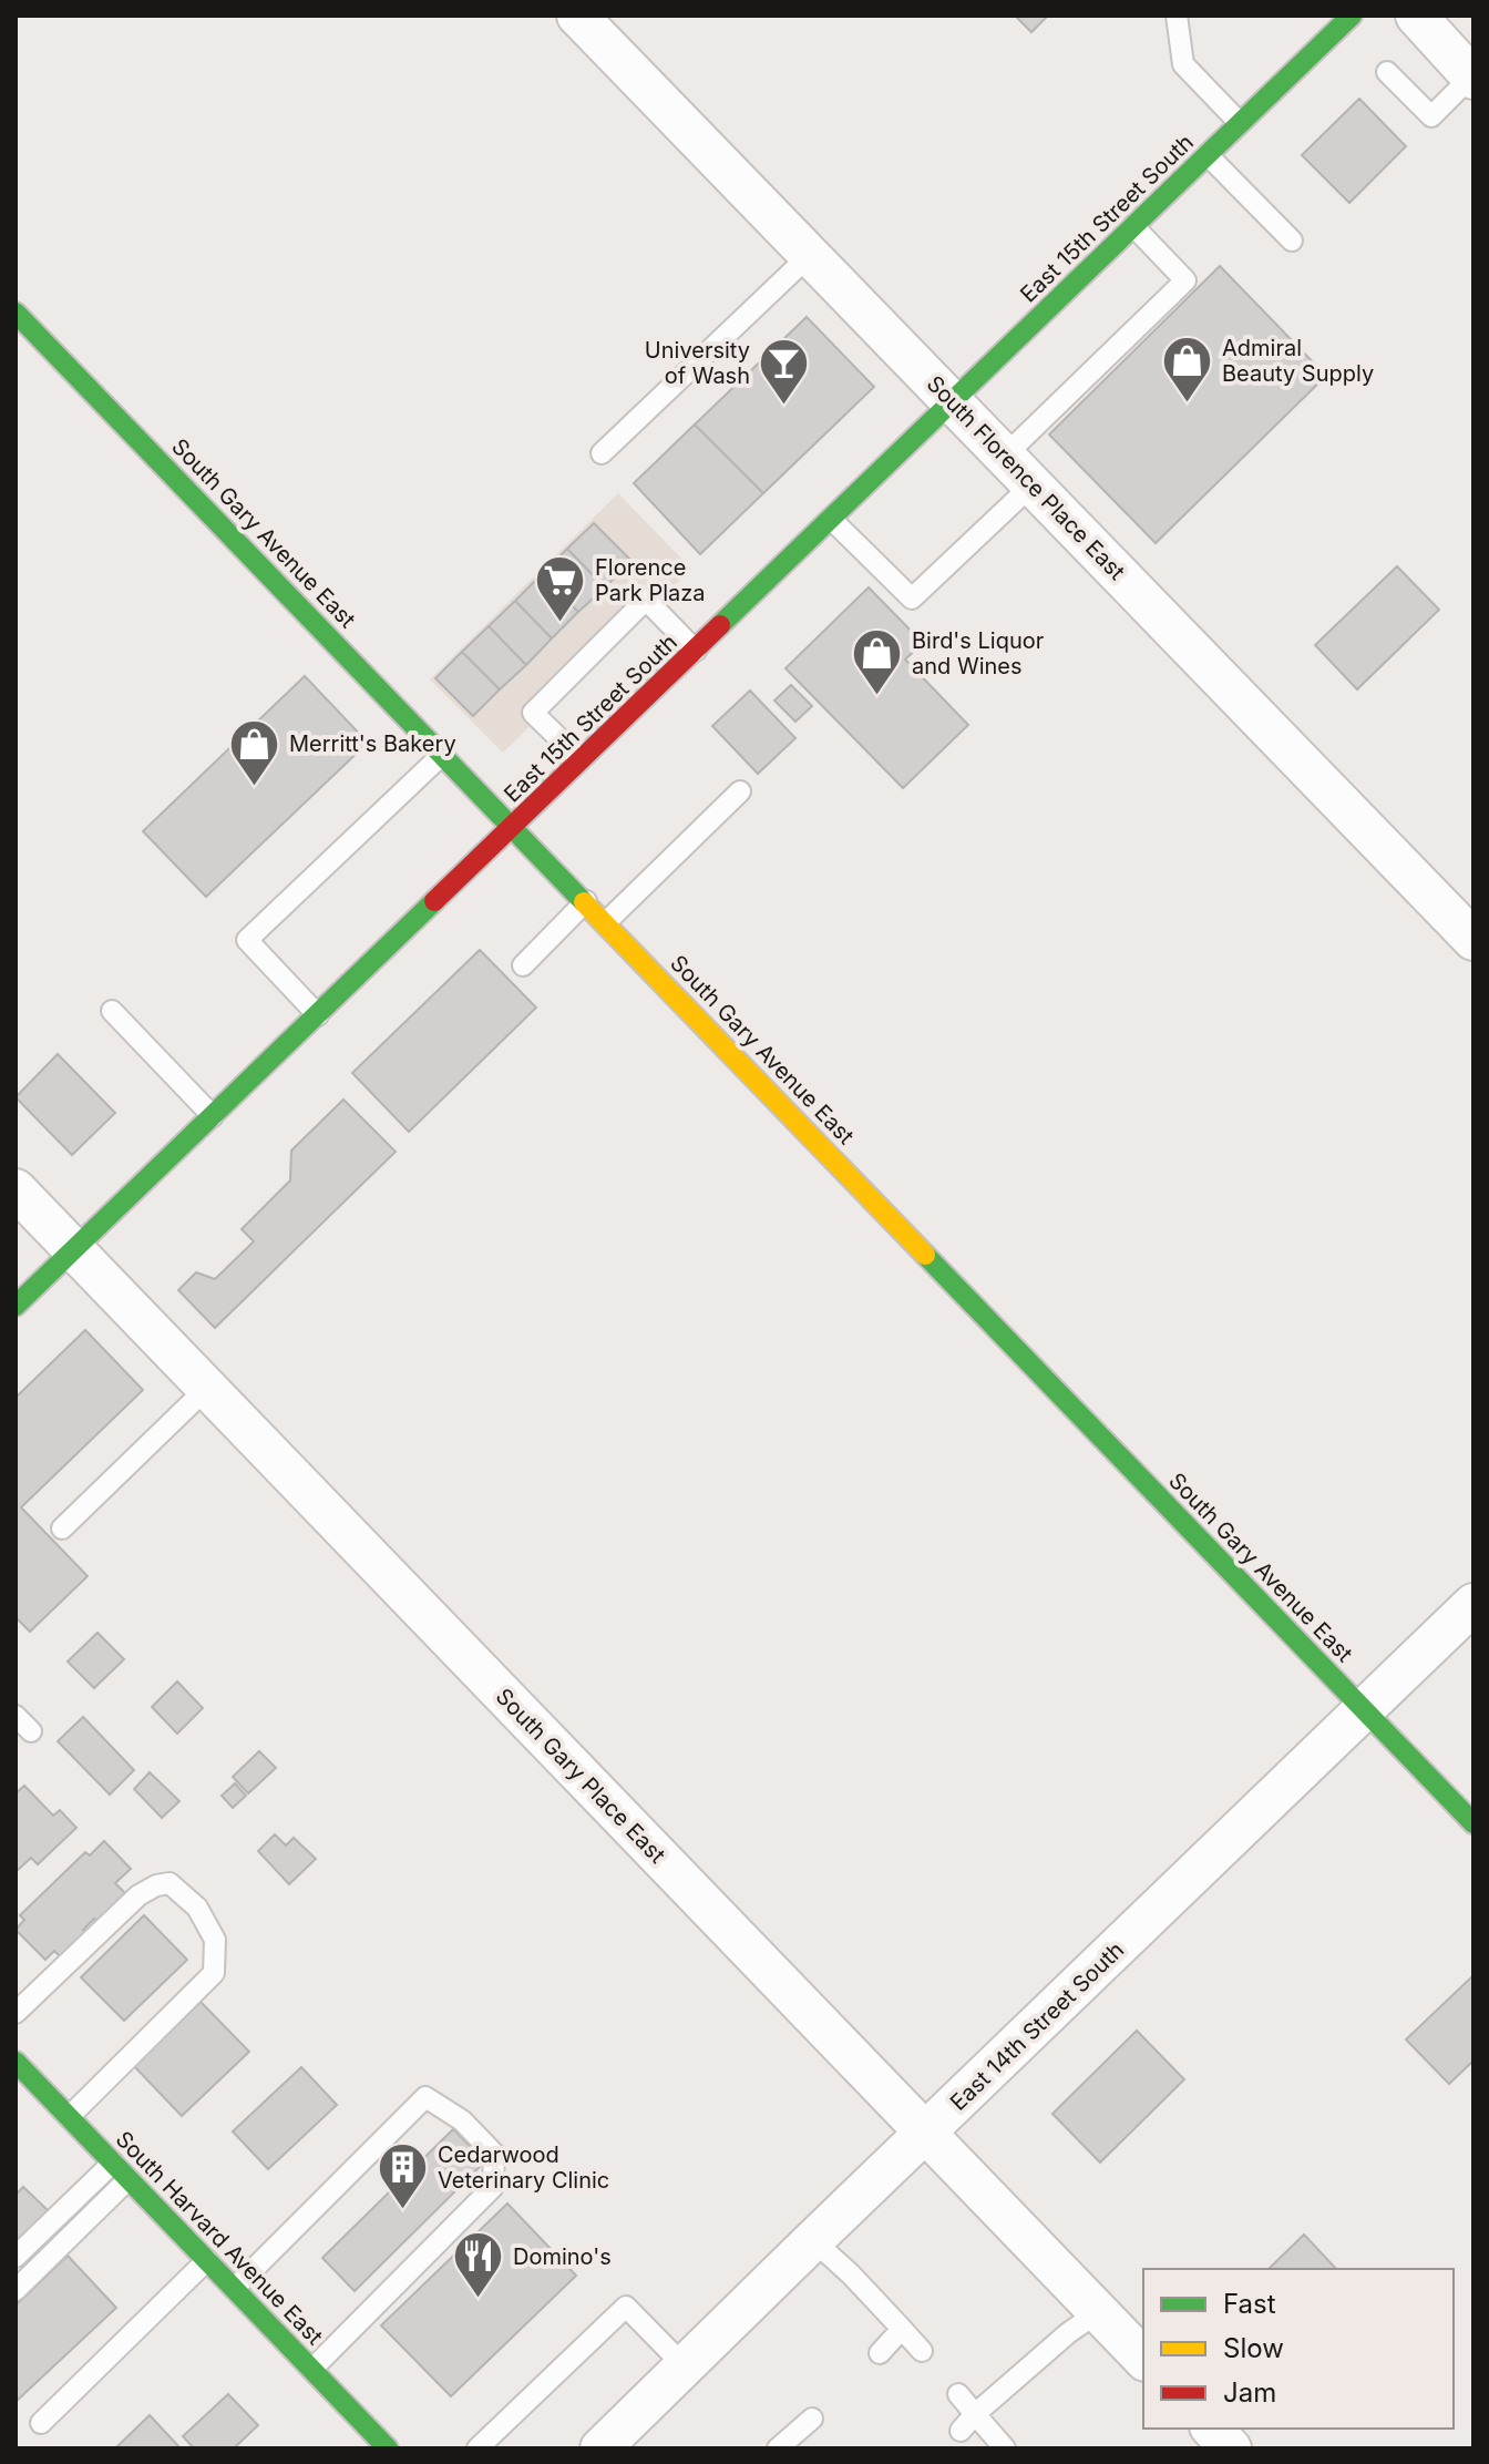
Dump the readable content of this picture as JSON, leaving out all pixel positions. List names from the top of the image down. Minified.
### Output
{"streets":{"main road":["East 15th Street South","South Gary Avenue East","South Harvard Avenue East"],"street":["South Florence Place East","South Gary Place East","East 14th Street South"]},"crossings":[["East 15th Street South","South Florence Place East"],["East 15th Street South","South Gary Avenue East"],["East 15th Street South","South Gary Place East"],["South Gary Avenue East","East 14th Street South"],["South Gary Place East","East 14th Street South"]],"places":{"shop":["Admiral Beauty Supply","Bird's Liquor and Wines","Merritt's Bakery"],"bar":["University of Wash"],"supermarket":["Florence Park Plaza"],"building":["Cedarwood Veterinary Clinic"],"restaurant":["Domino's"]},"legend":["Fast","Slow","Jam"]}
